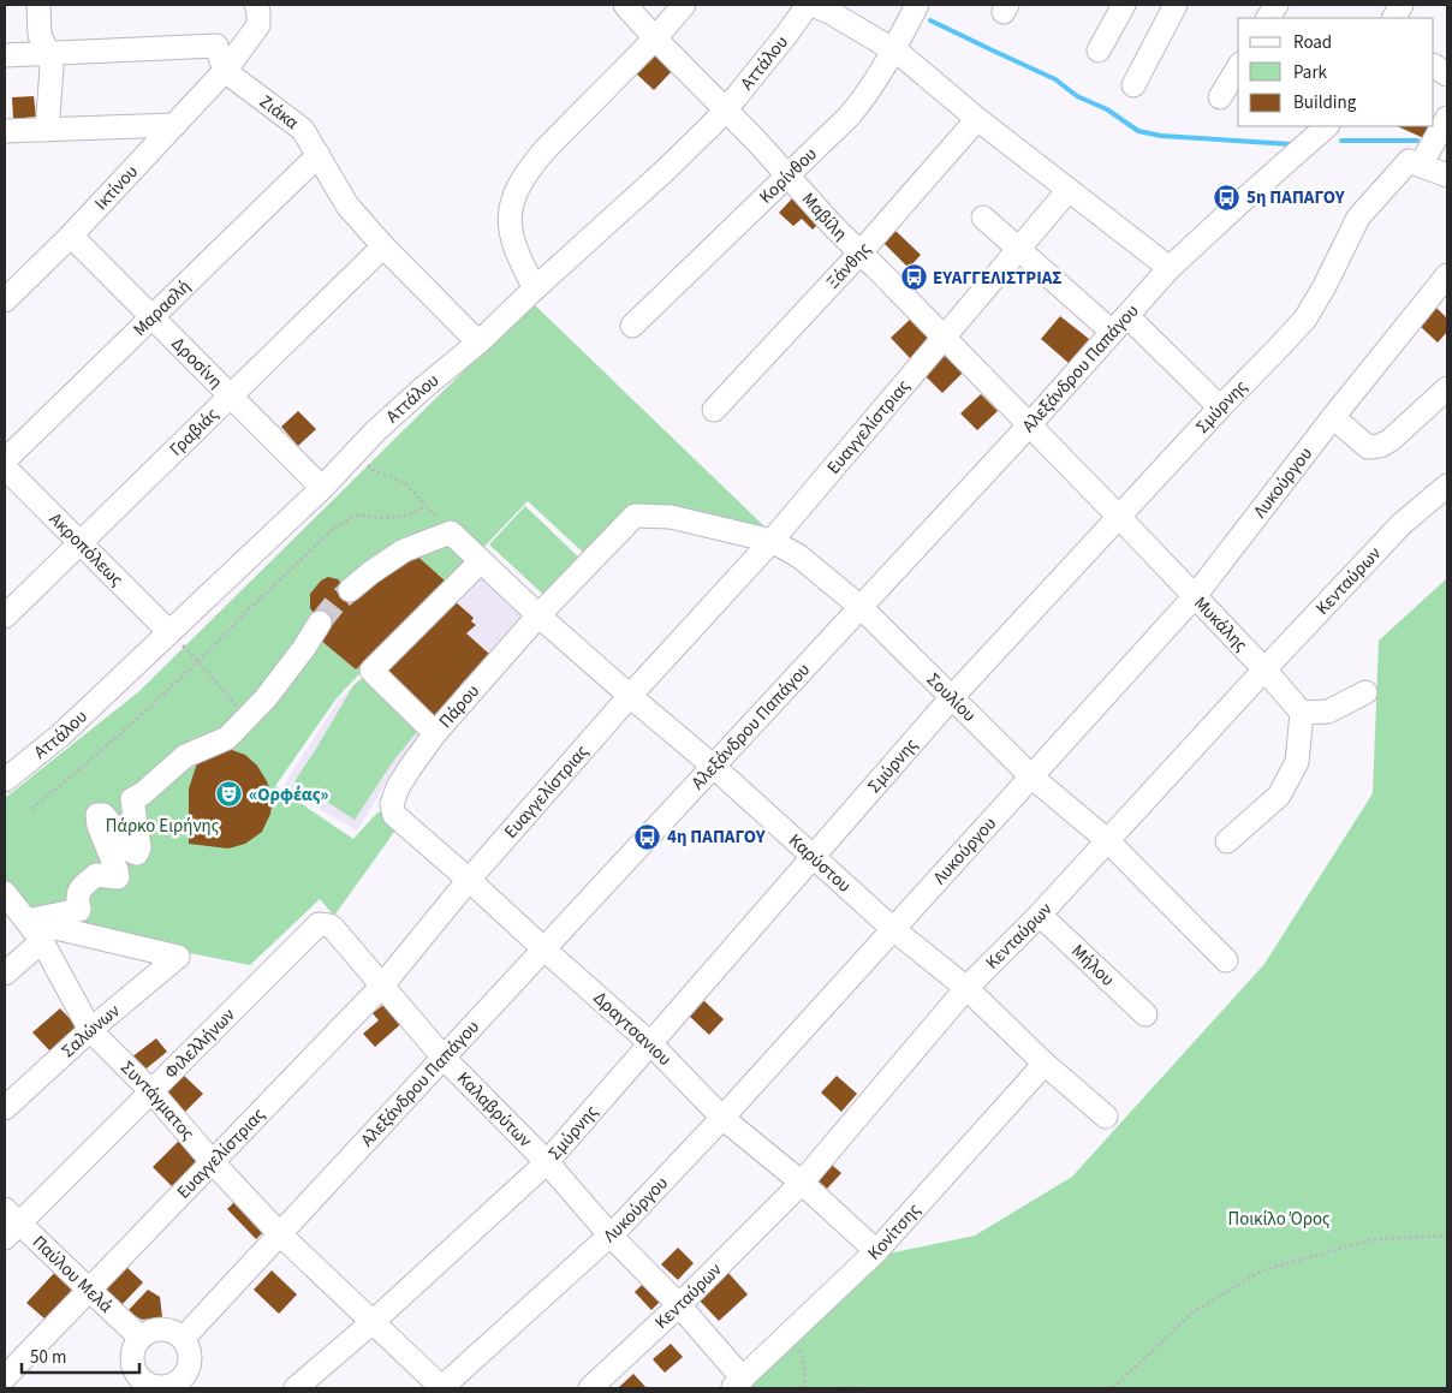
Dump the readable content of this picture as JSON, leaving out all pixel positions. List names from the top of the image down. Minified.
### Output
{"streets":{"street":["Αττάλου","Ζιάκα","Κορίνθου","Ικτίνου","Μαβίλη","Ξάνθης","Μαρασλή","Δροσίνη","Αλεξάνδρου Παπάγου","Σμύρνης","Ευαγγελίστριας","Γραβιάς","Λυκούργου","Ακροπόλεως","Κενταύρων","Μυκάλης","Σουλίου","Πάρου","Καρύστου","Μήλου","Δραγτσανιου","Σαλώνων","Φιλελλήνων","Συντάγματος","Καλαβρύτων","Κονίτσης","Παύλου Μελά"]},"crossings":[["Αττάλου","Ζιάκα"],["Αττάλου","Μαβίλη"],["Αττάλου","Δροσίνη"],["Αττάλου","Ακροπόλεως"],["Ζιάκα","Ικτίνου"],["Ζιάκα","Μαρασλή"],["Ζιάκα","Γραβιάς"],["Κορίνθου","Μαβίλη"],["Ικτίνου","Δροσίνη"],["Μαβίλη","Ξάνθης"],["Μαβίλη","Αλεξάνδρου Παπάγου"],["Μαβίλη","Ευαγγελίστριας"],["Μαβίλη","Μυκάλης"],["Μαρασλή","Δροσίνη"],["Δροσίνη","Γραβιάς"],["Αλεξάνδρου Παπάγου","Μυκάλης"],["Αλεξάνδρου Παπάγου","Σουλίου"],["Αλεξάνδρου Παπάγου","Καρύστου"],["Αλεξάνδρου Παπάγου","Δραγτσανιου"],["Αλεξάνδρου Παπάγου","Συντάγματος"],["Αλεξάνδρου Παπάγου","Καλαβρύτων"],["Αλεξάνδρου Παπάγου","Παύλου Μελά"],["Σμύρνης","Μυκάλης"],["Σμύρνης","Σουλίου"],["Σμύρνης","Καρύστου"],["Σμύρνης","Δραγτσανιου"],["Σμύρνης","Συντάγματος"],["Σμύρνης","Καλαβρύτων"],["Ευαγγελίστριας","Σουλίου"],["Ευαγγελίστριας","Καρύστου"],["Ευαγγελίστριας","Δραγτσανιου"],["Ευαγγελίστριας","Συντάγματος"],["Ευαγγελίστριας","Καλαβρύτων"],["Ευαγγελίστριας","Παύλου Μελά"],["Γραβιάς","Ακροπόλεως"],["Λυκούργου","Μυκάλης"],["Λυκούργου","Σουλίου"],["Λυκούργου","Καρύστου"],["Λυκούργου","Δραγτσανιου"],["Λυκούργου","Συντάγματος"],["Λυκούργου","Καλαβρύτων"],["Κενταύρων","Μυκάλης"],["Κενταύρων","Σουλίου"],["Κενταύρων","Καρύστου"],["Κενταύρων","Μήλου"],["Κενταύρων","Δραγτσανιου"],["Κενταύρων","Καλαβρύτων"],["Σουλίου","Πάρου"],["Σουλίου","Καρύστου"],["Πάρου","Καρύστου"],["Πάρου","Δραγτσανιου"],["Καρύστου","Κονίτσης"],["Δραγτσανιου","Κονίτσης"],["Σαλώνων","Συντάγματος"],["Φιλελλήνων","Συντάγματος"],["Φιλελλήνων","Καλαβρύτων"],["Φιλελλήνων","Παύλου Μελά"],["Καλαβρύτων","Κονίτσης"]],"parks":["Πάρκο Ειρήνης","Ποικίλο Όρος"],"places":{"bus stop":["5η ΠΑΠΑΓΟΥ","ΕΥΑΓΓΕΛΙΣΤΡΙΑΣ","4η ΠΑΠΑΓΟΥ"],"theatre":["«Ορφέας»"]},"legend":["Road","Park","Building"],"scale_bar":"50 m"}
